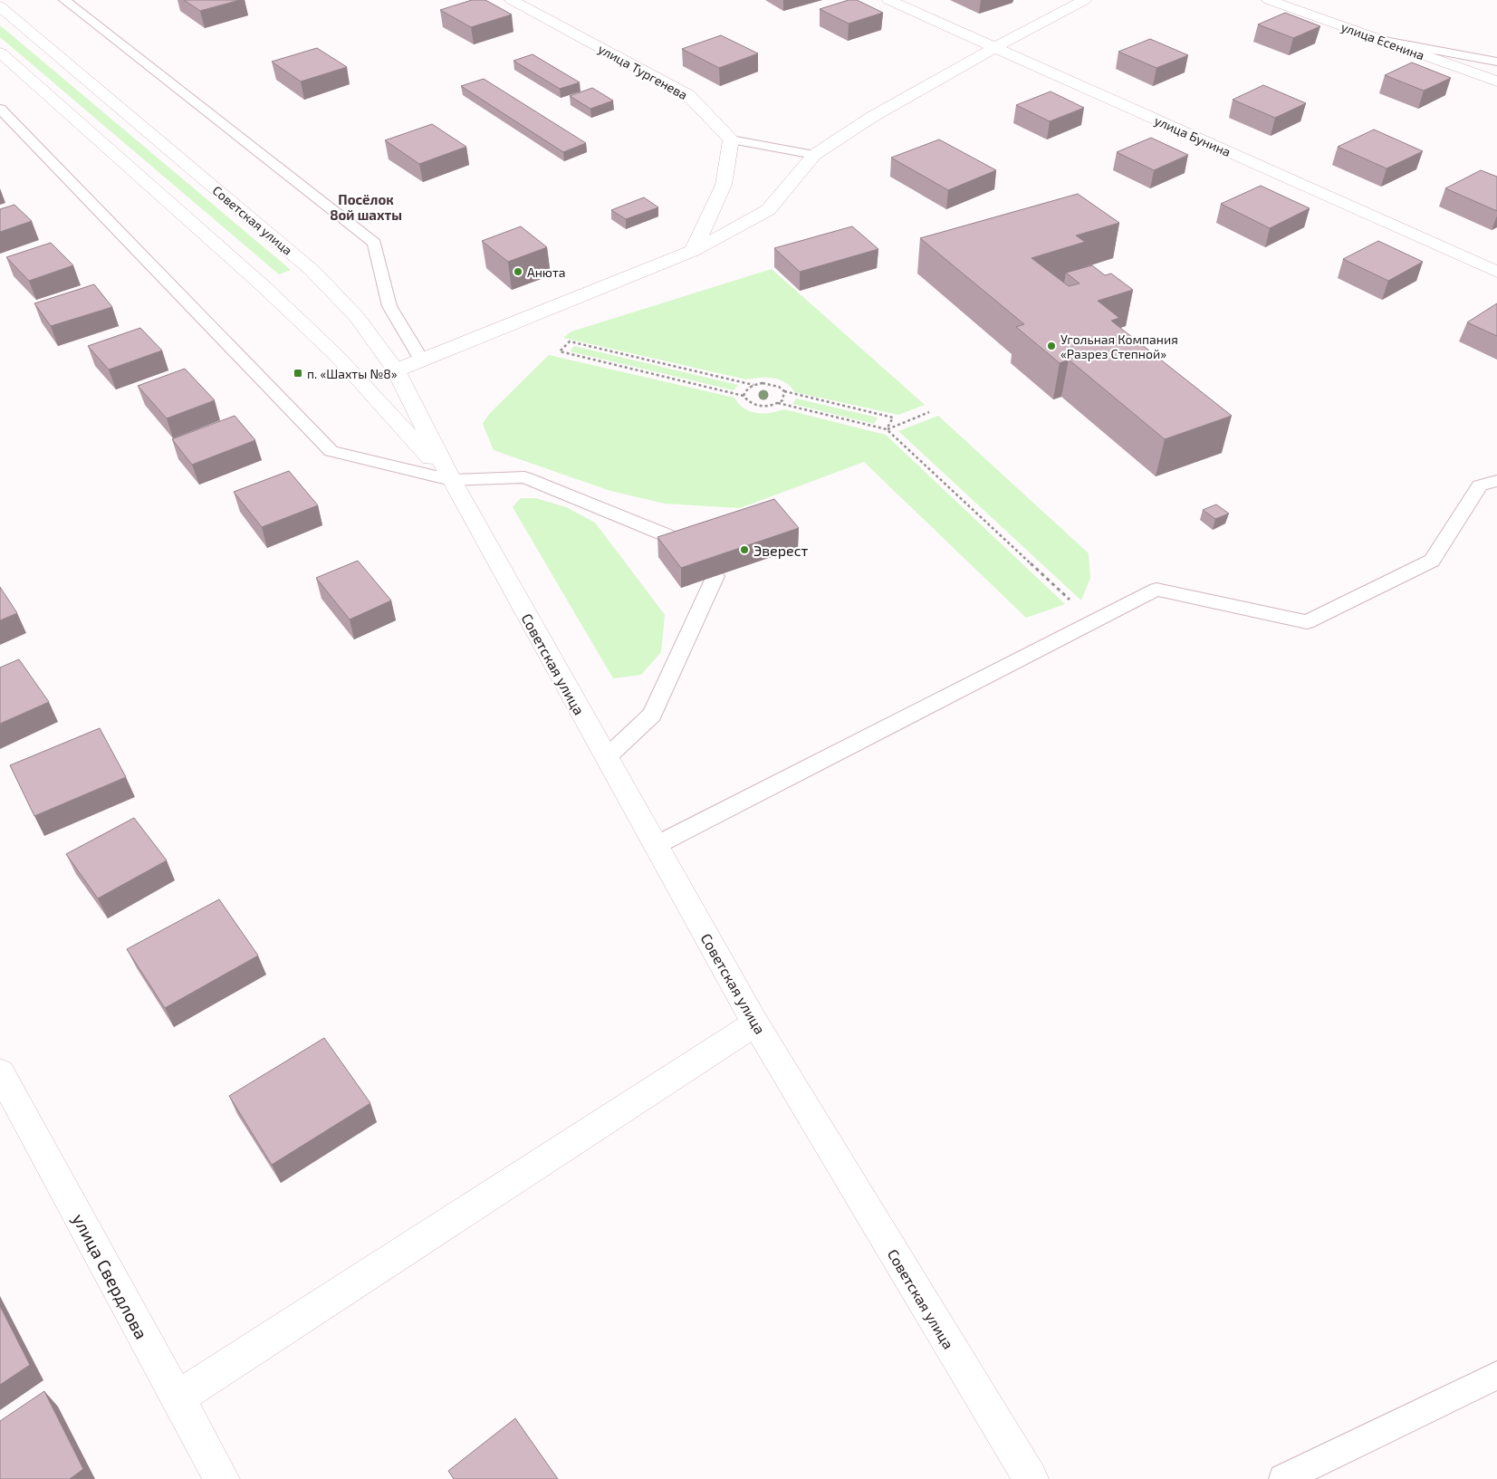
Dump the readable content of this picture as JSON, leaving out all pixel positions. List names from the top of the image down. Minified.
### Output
{"streets":{"street":["улица Есенина","улица Тургенева","улица Бунина","Советская улица","улица Свердлова"]},"districts":["Посёлок 8ой шахты"],"places":{"other":["Анюта","Угольная Компания «Разрез Степной»","Эверест"],"transit":["п. «Шахты №8»"]}}
